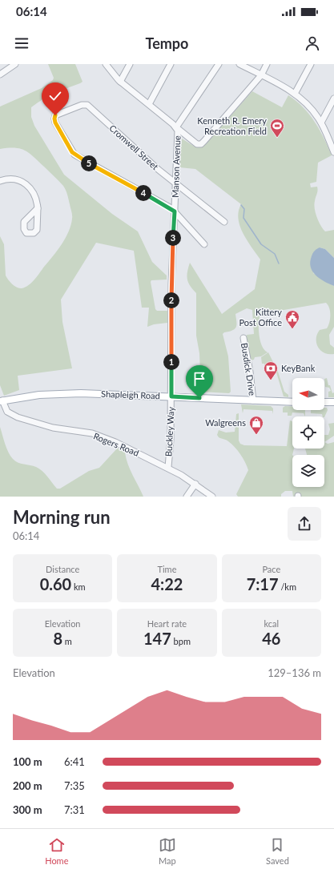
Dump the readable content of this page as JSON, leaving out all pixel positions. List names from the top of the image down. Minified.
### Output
{"streets":{"main road":["Shapleigh Road"],"street":["Cromwell Street","Manson Avenue","Busdick Drive","Buckley Way","Rogers Road"]},"crossings":[["Cromwell Street","Manson Avenue"],["Manson Avenue","Shapleigh Road"],["Manson Avenue","Buckley Way"],["Busdick Drive","Shapleigh Road"],["Shapleigh Road","Buckley Way"],["Shapleigh Road","Rogers Road"],["Buckley Way","Rogers Road"]],"places":{"sports":["Kenneth R. Emery Recreation Field"],"public building":["Kittery Post Office"],"bank":["KeyBank"],"shop":["Walgreens"]},"north":"left","page":{"status":"06:14","header":"Tempo","pins":["5","4","3","2","1"],"heading":["Morning run","06:14"],"stats":[["Distance","0.60 km"],["Time","4:22"],["Pace","7:17 /km"],["Elevation","8 m"],["Heart rate","147 bpm"],["kcal","46"]],"chart":["Elevation","129–136 m"],"list":[{"name":"100 m","note":"6:41"},{"name":"200 m","note":"7:35"},{"name":"300 m","note":"7:31"}],"tabs":["Home","Map","Saved"]}}
